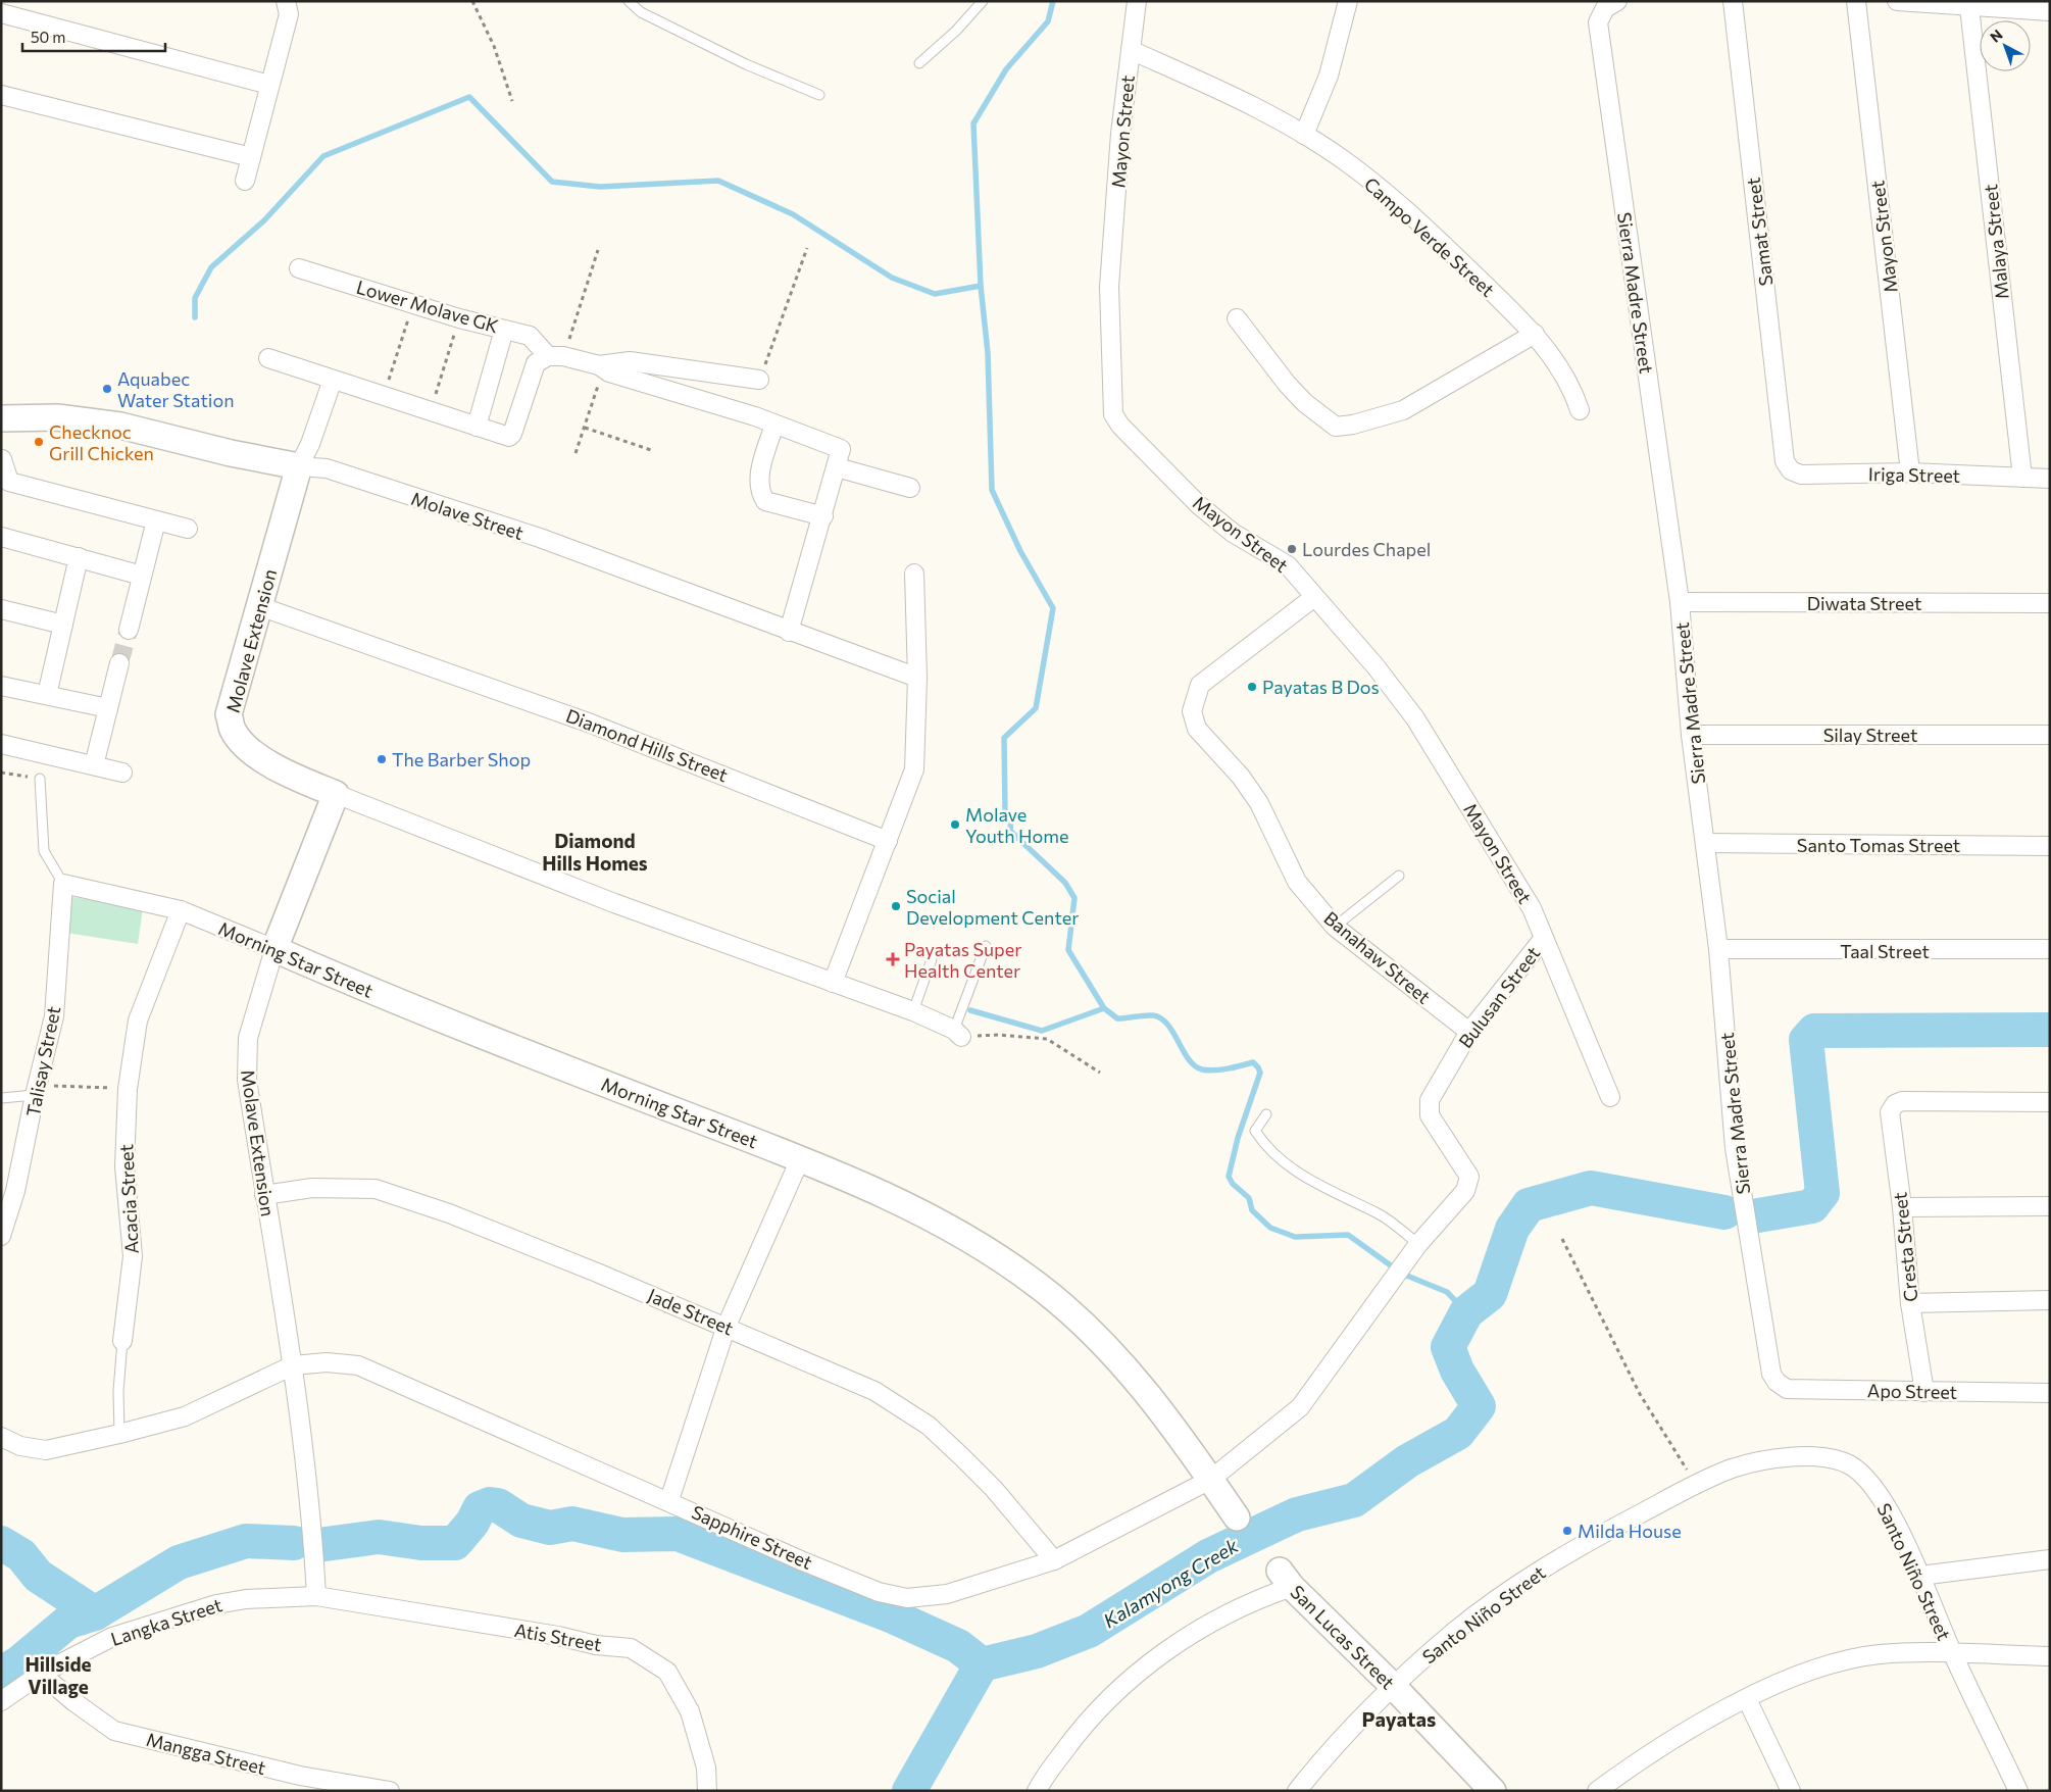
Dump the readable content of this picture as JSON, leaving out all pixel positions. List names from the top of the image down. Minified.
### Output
{"streets":{"street":["Mayon Street","Samat Street","Campo Verde Street","Malaya Street","Sierra Madre Street","Lower Molave GK","Iriga Street","Molave Street","Diwata Street","Molave Extension","Silay Street","Diamond Hills Street","Santo Tomas Street","Taal Street","Banahaw Street","Morning Star Street","Bulusan Street","Talisay Street","Acacia Street","Cresta Street","Jade Street","Apo Street","Sapphire Street","Santo Niño Street","Langka Street","Atis Street","San Lucas Street","Mangga Street"]},"crossings":[["Mayon Street","Campo Verde Street"],["Mayon Street","Iriga Street"],["Mayon Street","Banahaw Street"],["Mayon Street","Bulusan Street"],["Samat Street","Iriga Street"],["Malaya Street","Iriga Street"],["Sierra Madre Street","Diwata Street"],["Sierra Madre Street","Silay Street"],["Sierra Madre Street","Santo Tomas Street"],["Sierra Madre Street","Taal Street"],["Sierra Madre Street","Apo Street"],["Molave Street","Molave Extension"],["Molave Extension","Diamond Hills Street"],["Molave Extension","Morning Star Street"],["Molave Extension","Jade Street"],["Molave Extension","Sapphire Street"],["Molave Extension","Langka Street"],["Molave Extension","Atis Street"],["Banahaw Street","Bulusan Street"],["Morning Star Street","Bulusan Street"],["Morning Star Street","Talisay Street"],["Morning Star Street","Acacia Street"],["Morning Star Street","Sapphire Street"],["Bulusan Street","Sapphire Street"],["Cresta Street","Apo Street"],["Jade Street","Sapphire Street"],["Santo Niño Street","San Lucas Street"],["Langka Street","Atis Street"],["Langka Street","Mangga Street"]],"districts":["Diamond Hills Homes","Hillside Village","Payatas"],"water":["Kalamyong Creek"],"places":{"other":["Aquabec Water Station","Checknoc Grill Chicken","Lourdes Chapel","Payatas B Dos","The Barber Shop","Molave Youth Home","Social Development Center","Milda House"],"health":["Payatas Super Health Center"]},"scale_bar":"50 m","north":"top left"}
